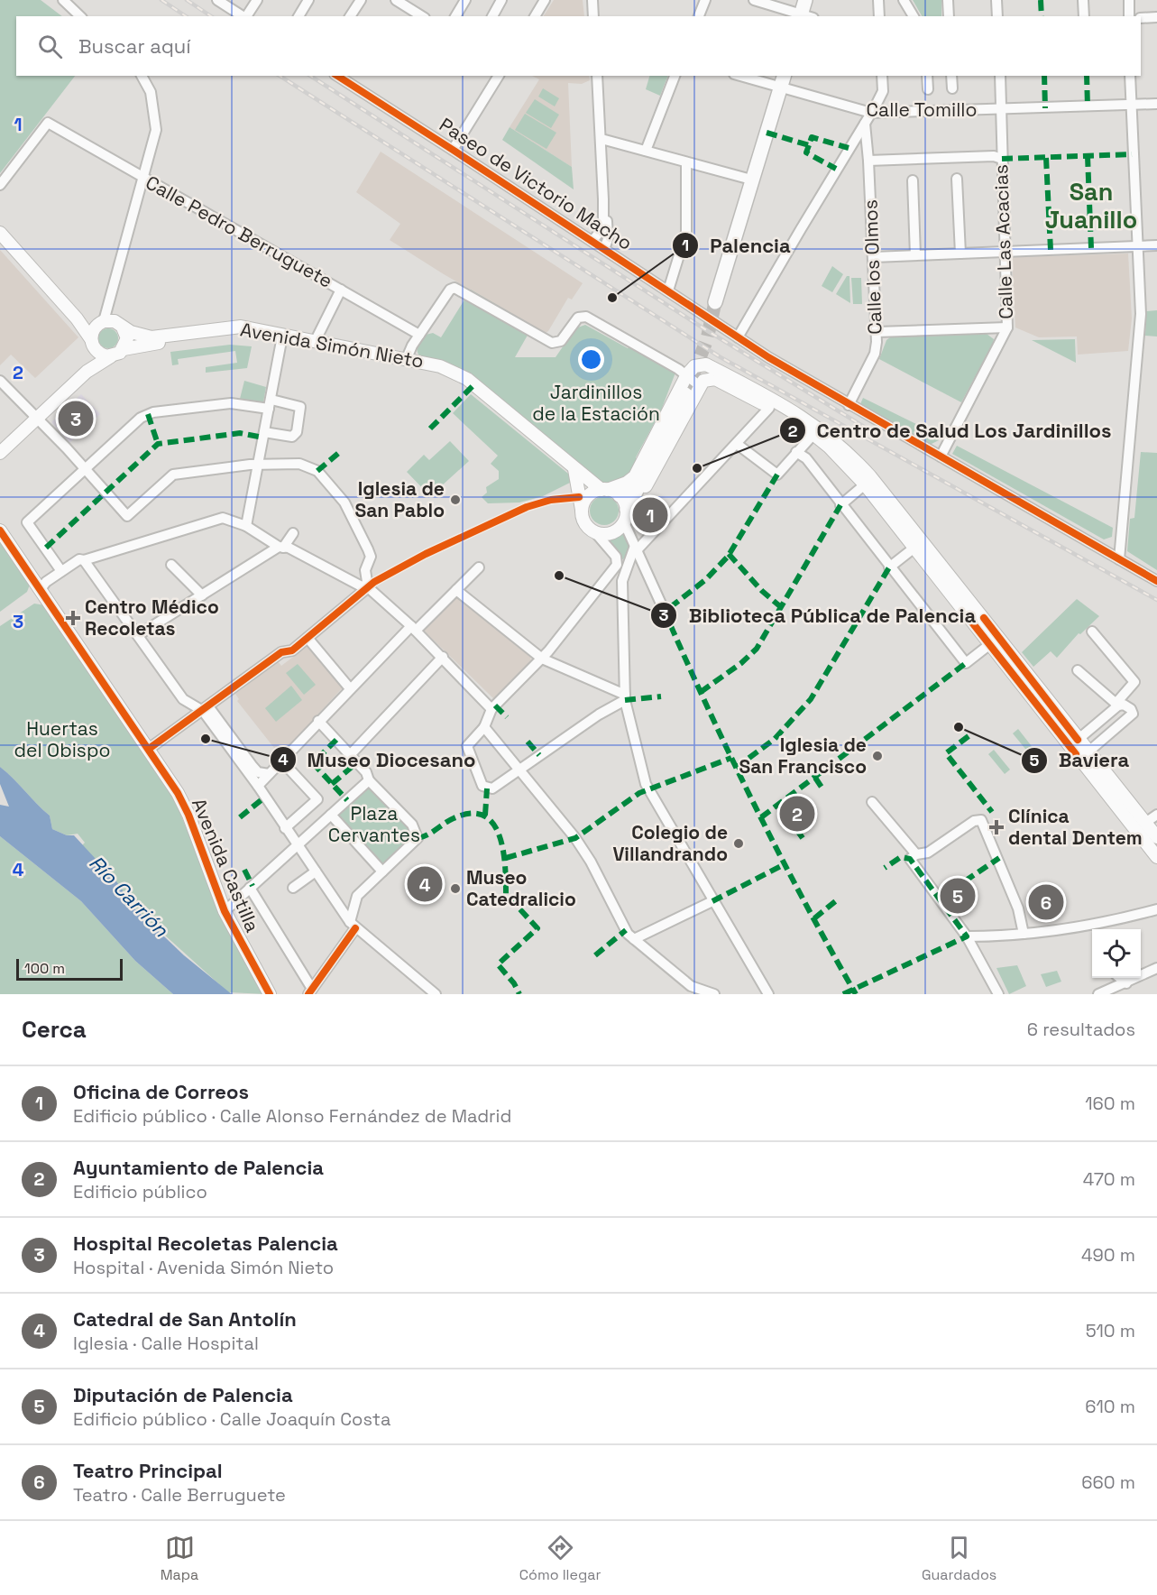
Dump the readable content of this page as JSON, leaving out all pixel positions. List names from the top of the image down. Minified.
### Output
{"streets":{"main road":["Avenida Simón Nieto","Avenida Castilla"],"street":["Calle Tomillo","Paseo de Victorio Macho","Calle Pedro Berruguete","Calle Las Acacias","Calle los Olmos"]},"crossings":[["Calle Tomillo","Calle Las Acacias"],["Paseo de Victorio Macho","Calle Las Acacias"],["Paseo de Victorio Macho","Calle los Olmos"]],"districts":["San Juanillo"],"water":["Río Carrión"],"parks":["Jardinillos de la Estación","Huertas del Obispo","Plaza Cervantes"],"places":{"other":["Palencia","Centro de Salud Los Jardinillos","Iglesia de San Pablo","Biblioteca Pública de Palencia","Baviera","Museo Diocesano","Iglesia de San Francisco","Colegio de Villandrando","Museo Catedralicio"],"health":["Centro Médico Recoletas","Clínica dental Dentem"]},"scale_bar":"100 m","page":{"search":"Buscar aquí","pins":["3","1","2","4","5","6"],"scale":"100 m","heading":["Cerca","6 resultados"],"list":[{"mark":"1","name":"Oficina de Correos","note":"Edificio público · Calle Alonso Fernández de Madrid","value":"160 m"},{"mark":"2","name":"Ayuntamiento de Palencia","note":"Edificio público","value":"470 m"},{"mark":"3","name":"Hospital Recoletas Palencia","note":"Hospital · Avenida Simón Nieto","value":"490 m"},{"mark":"4","name":"Catedral de San Antolín","note":"Iglesia · Calle Hospital","value":"510 m"},{"mark":"5","name":"Diputación de Palencia","note":"Edificio público · Calle Joaquín Costa","value":"610 m"},{"mark":"6","name":"Teatro Principal","note":"Teatro · Calle Berruguete","value":"660 m"}],"nav":["Mapa","Cómo llegar","Guardados"]},"grid":{"rows":["1","2","3","4"]}}
